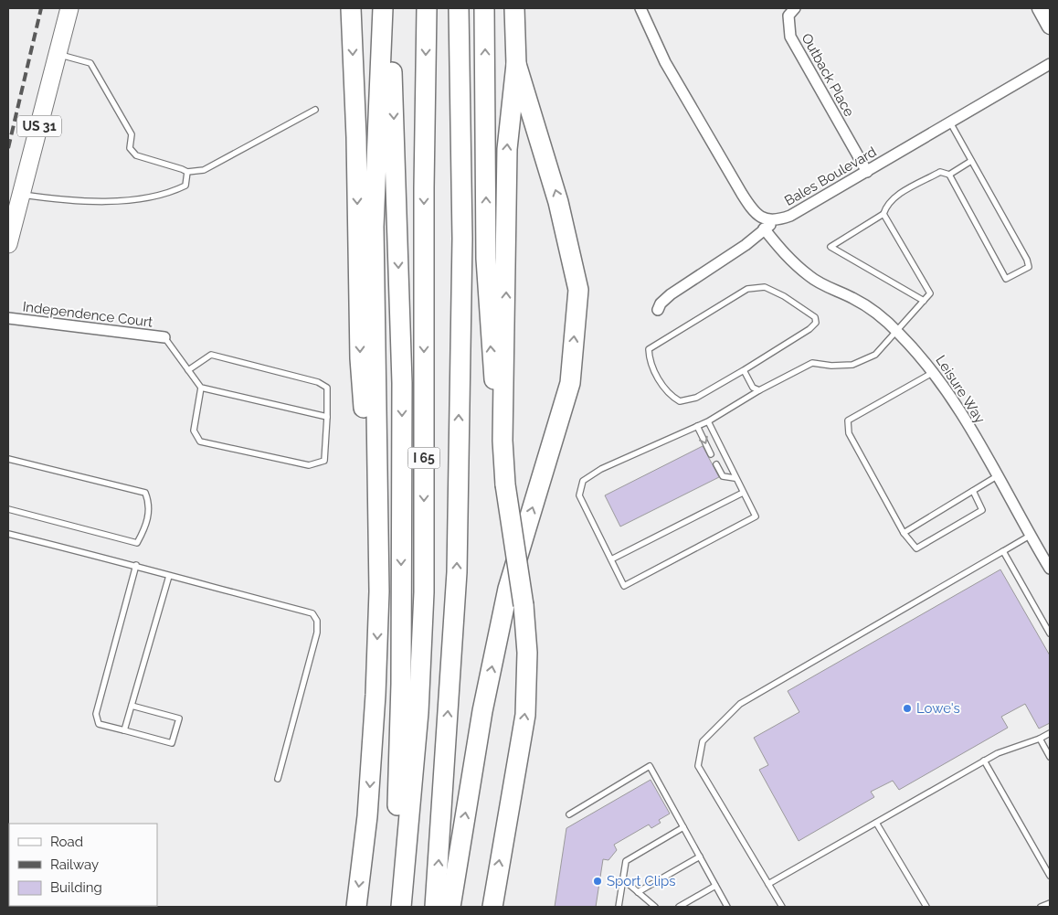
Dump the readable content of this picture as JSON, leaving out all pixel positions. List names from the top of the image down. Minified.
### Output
{"streets":{"highway":["I 65"],"main road":["US 31"],"street":["Outback Place","Bales Boulevard","Independence Court","Leisure Way"]},"crossings":[["Outback Place","Bales Boulevard"]],"places":["Lowe's","Sport Clips"],"legend":["Road","Railway","Building"]}
